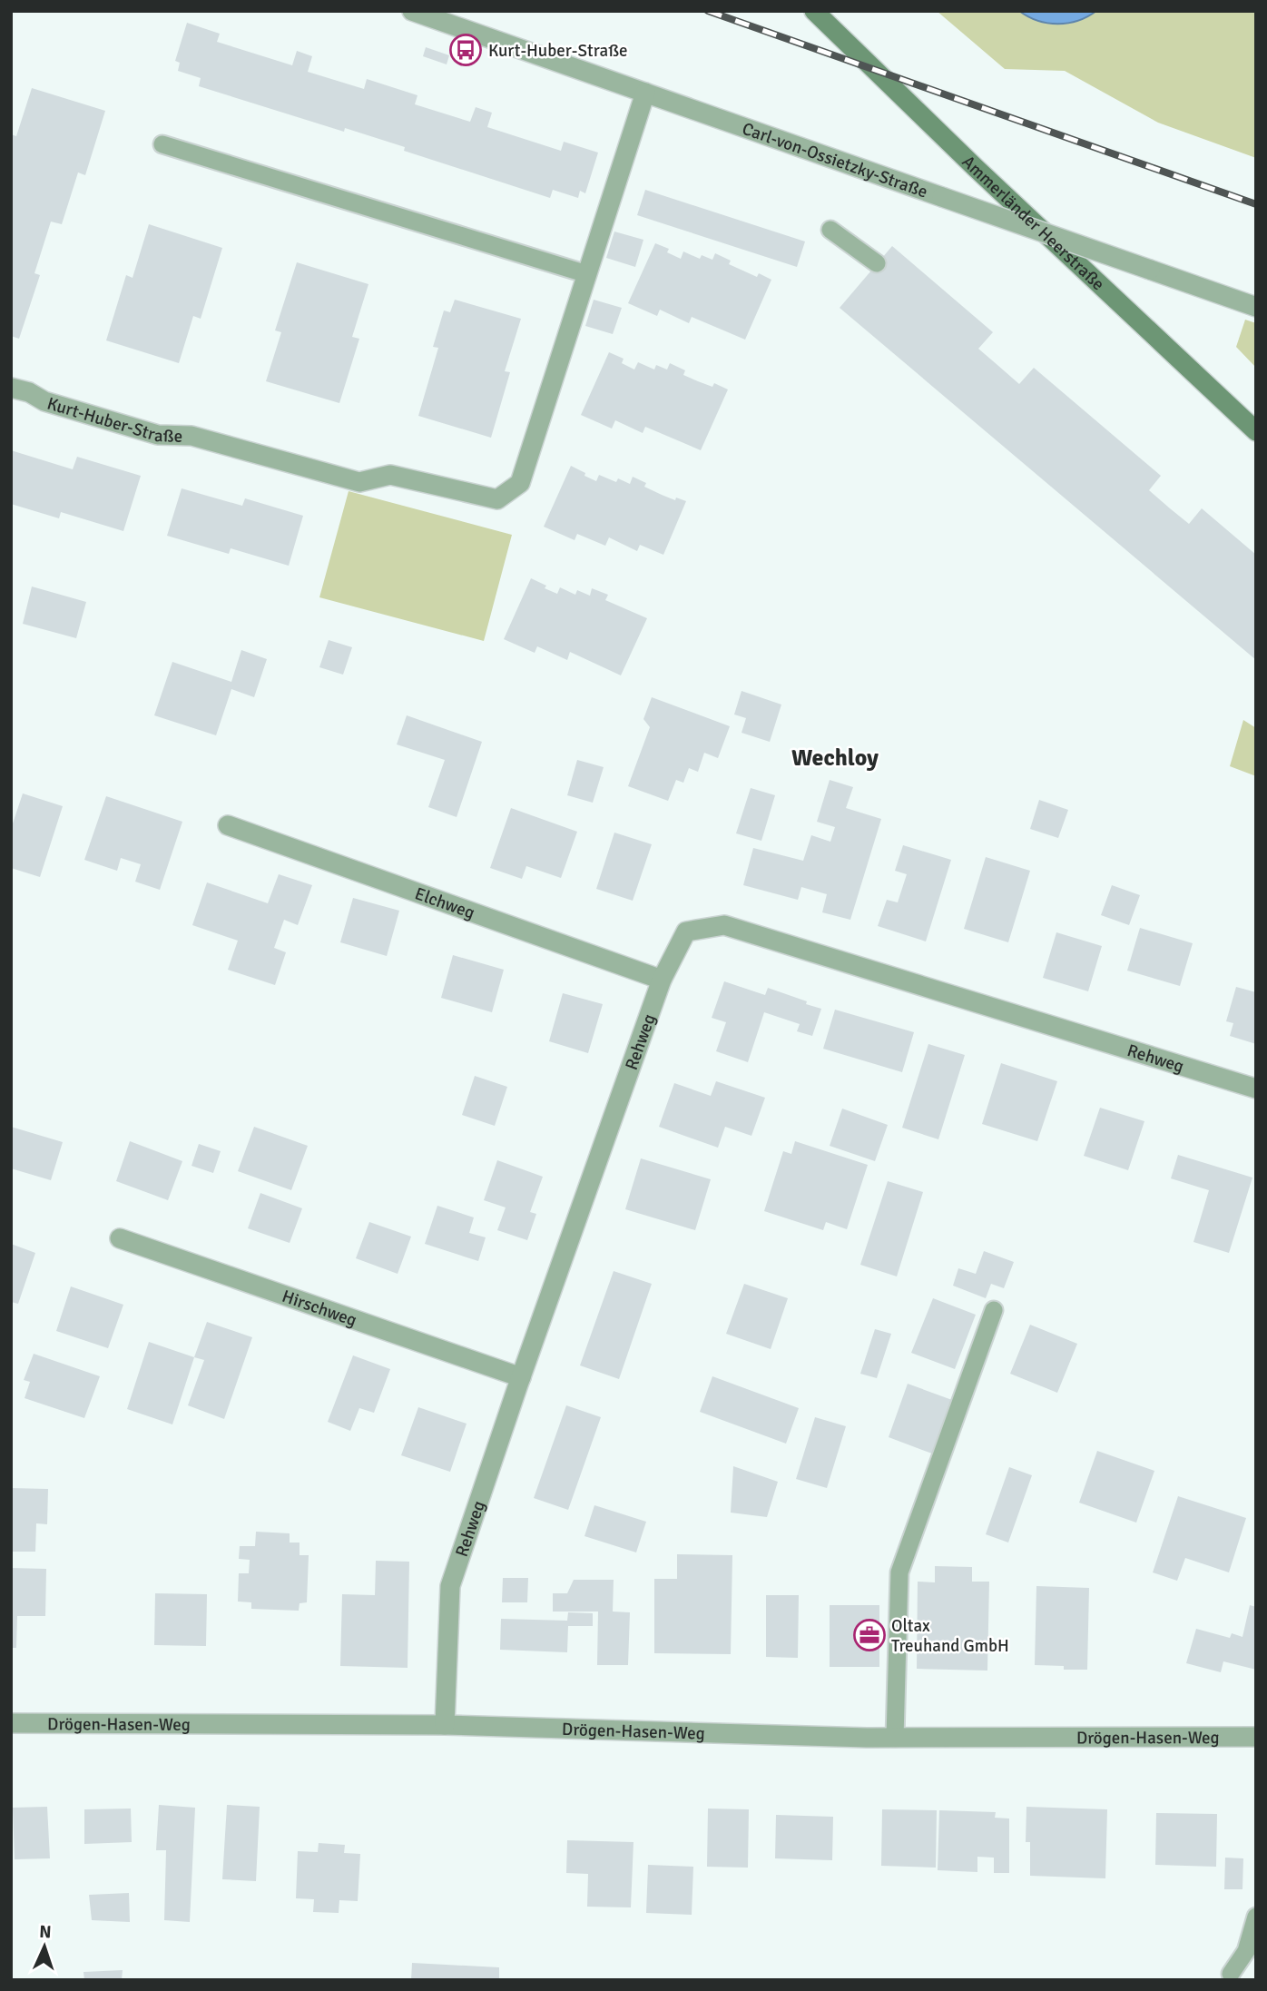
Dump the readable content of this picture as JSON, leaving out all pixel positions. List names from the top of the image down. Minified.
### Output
{"streets":{"street":["Carl-von-Ossietzky-Straße","Ammerländer Heerstraße","Kurt-Huber-Straße","Elchweg","Rehweg","Hirschweg","Drögen-Hasen-Weg"]},"crossings":[["Carl-von-Ossietzky-Straße","Kurt-Huber-Straße"],["Elchweg","Rehweg"],["Rehweg","Hirschweg"],["Rehweg","Drögen-Hasen-Weg"]],"districts":["Wechloy"],"places":{"bus stop":["Kurt-Huber-Straße"],"office":["Oltax Treuhand GmbH"]},"north":"top"}
